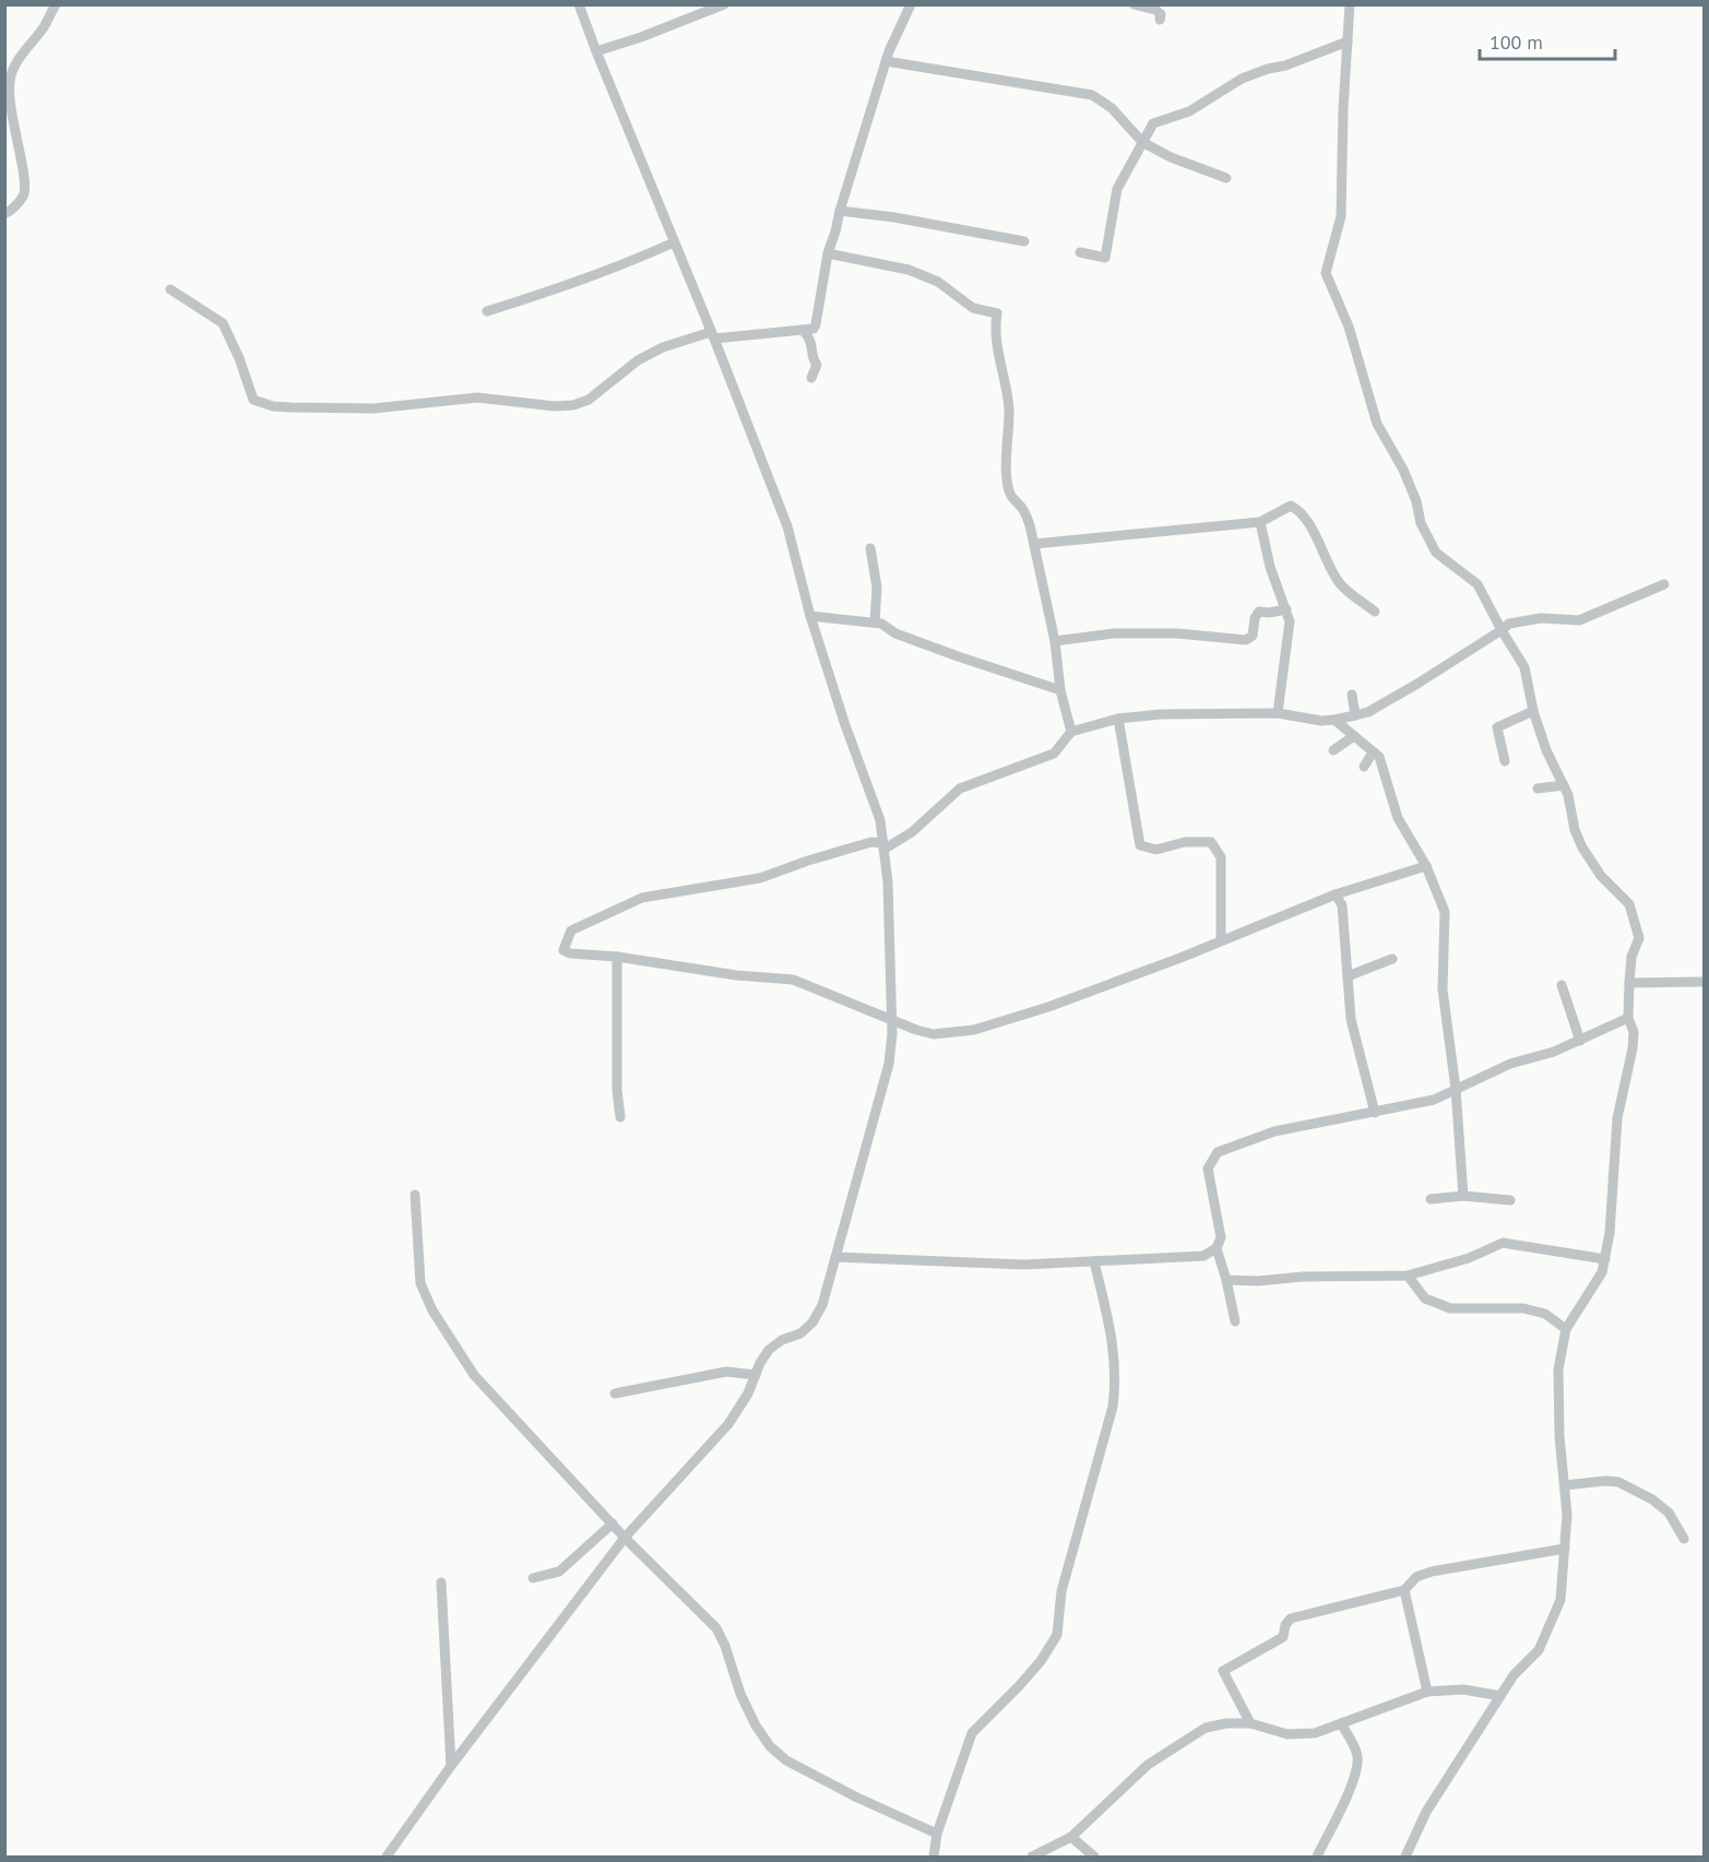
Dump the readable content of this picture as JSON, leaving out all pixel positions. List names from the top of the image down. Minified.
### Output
{"scale_bar":"100 m"}
